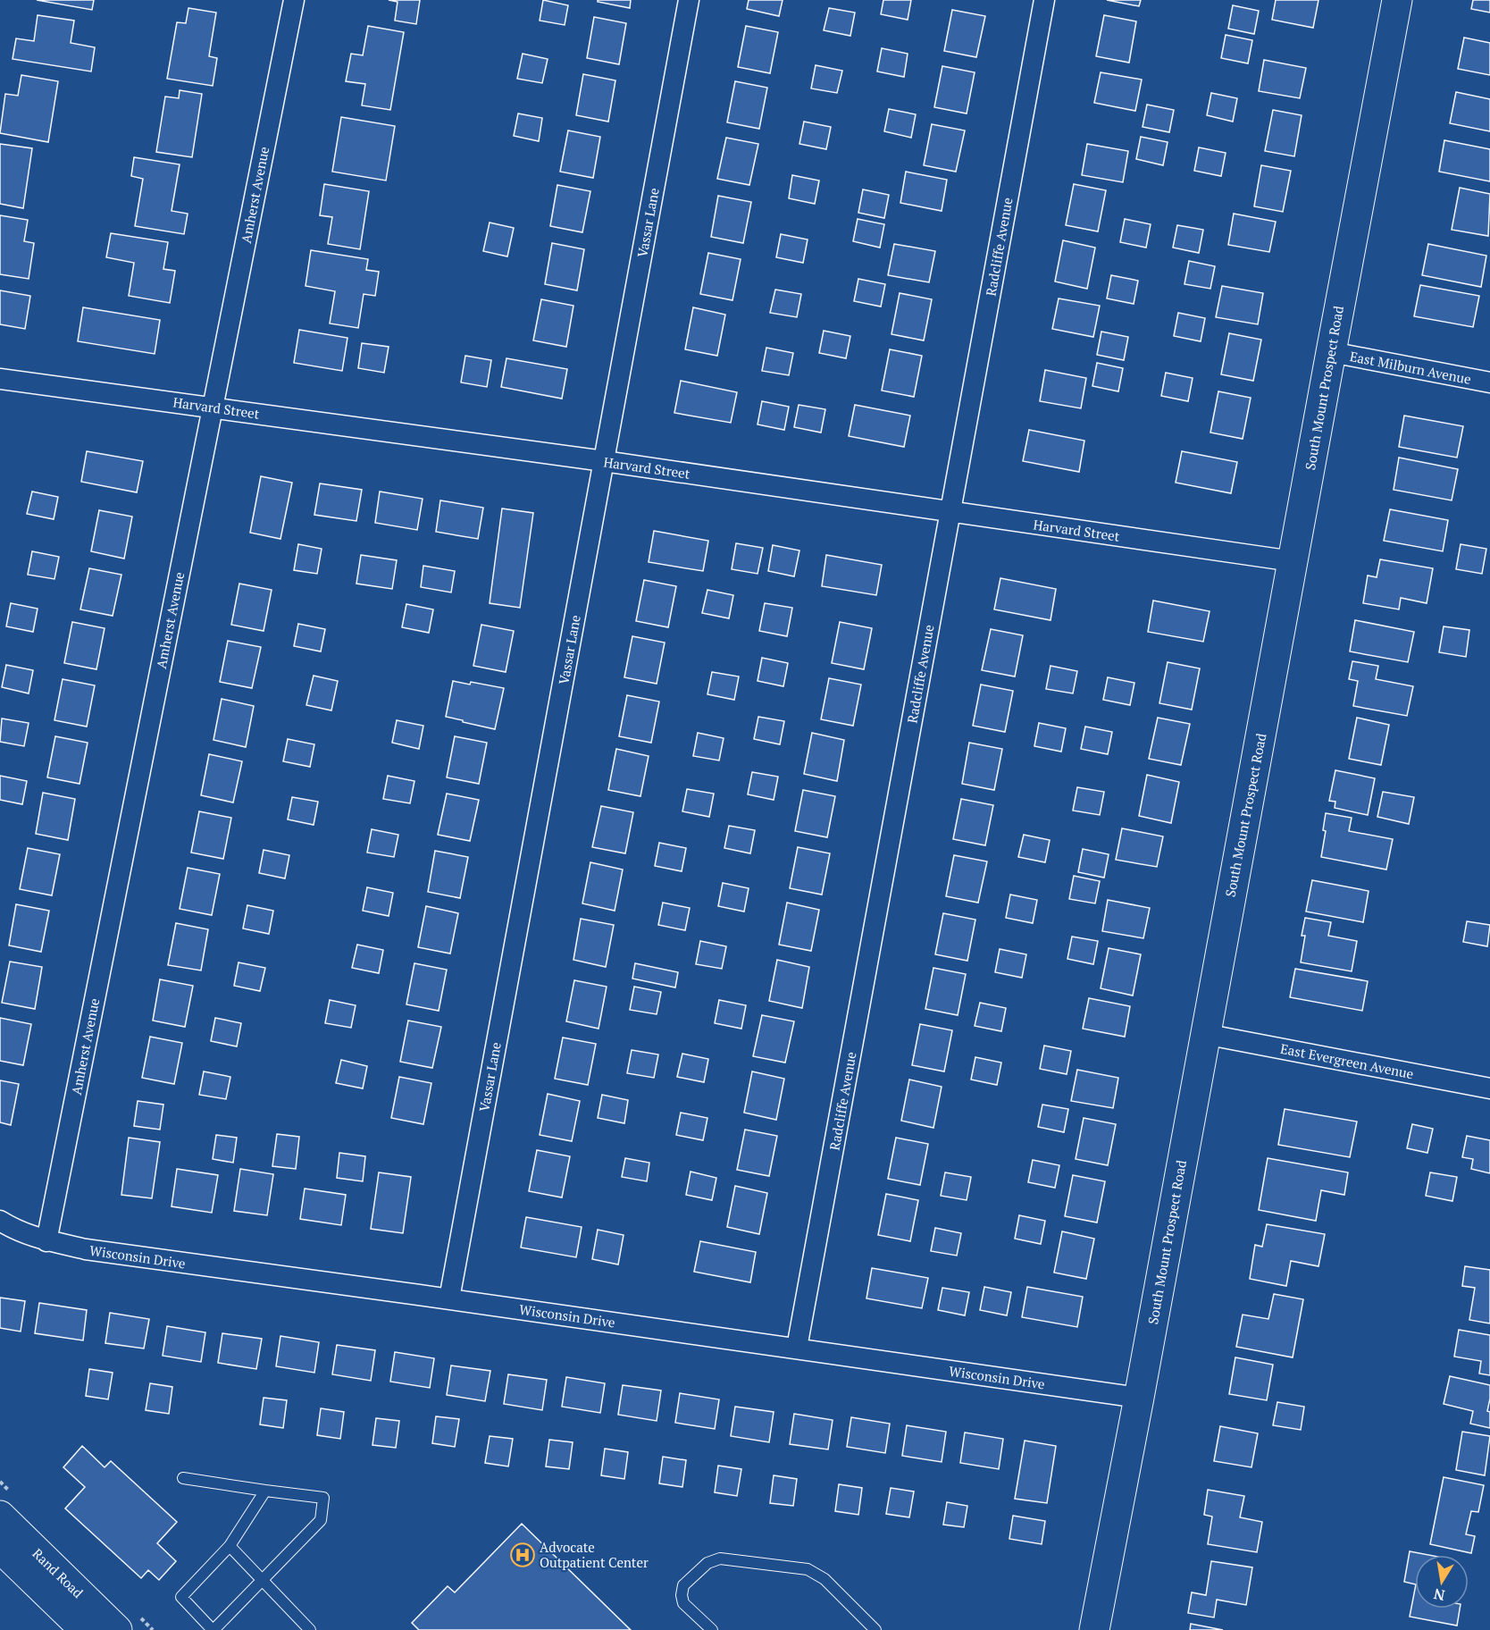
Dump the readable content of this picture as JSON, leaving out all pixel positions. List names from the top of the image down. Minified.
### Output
{"streets":{"main road":["South Mount Prospect Road","Rand Road"],"street":["Amherst Avenue","Vassar Lane","Radcliffe Avenue","East Milburn Avenue","Harvard Street","East Evergreen Avenue","Wisconsin Drive"]},"crossings":[["Amherst Avenue","Harvard Street"],["Amherst Avenue","Wisconsin Drive"],["Vassar Lane","Harvard Street"],["Vassar Lane","Wisconsin Drive"],["Radcliffe Avenue","Harvard Street"],["Radcliffe Avenue","Wisconsin Drive"],["East Milburn Avenue","South Mount Prospect Road"],["South Mount Prospect Road","Harvard Street"],["South Mount Prospect Road","East Evergreen Avenue"],["South Mount Prospect Road","Wisconsin Drive"]],"places":{"hospital":["Advocate Outpatient Center"]},"north":"bottom"}
